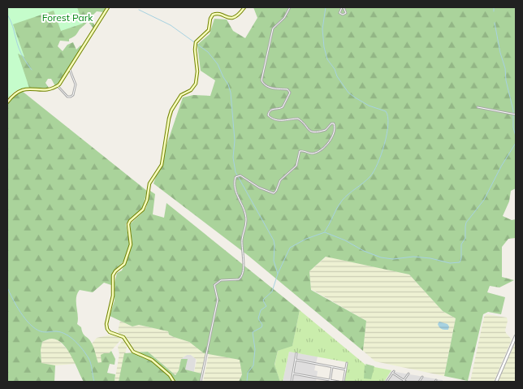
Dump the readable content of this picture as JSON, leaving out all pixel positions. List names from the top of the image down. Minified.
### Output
{"parks":["Forest Park"]}
